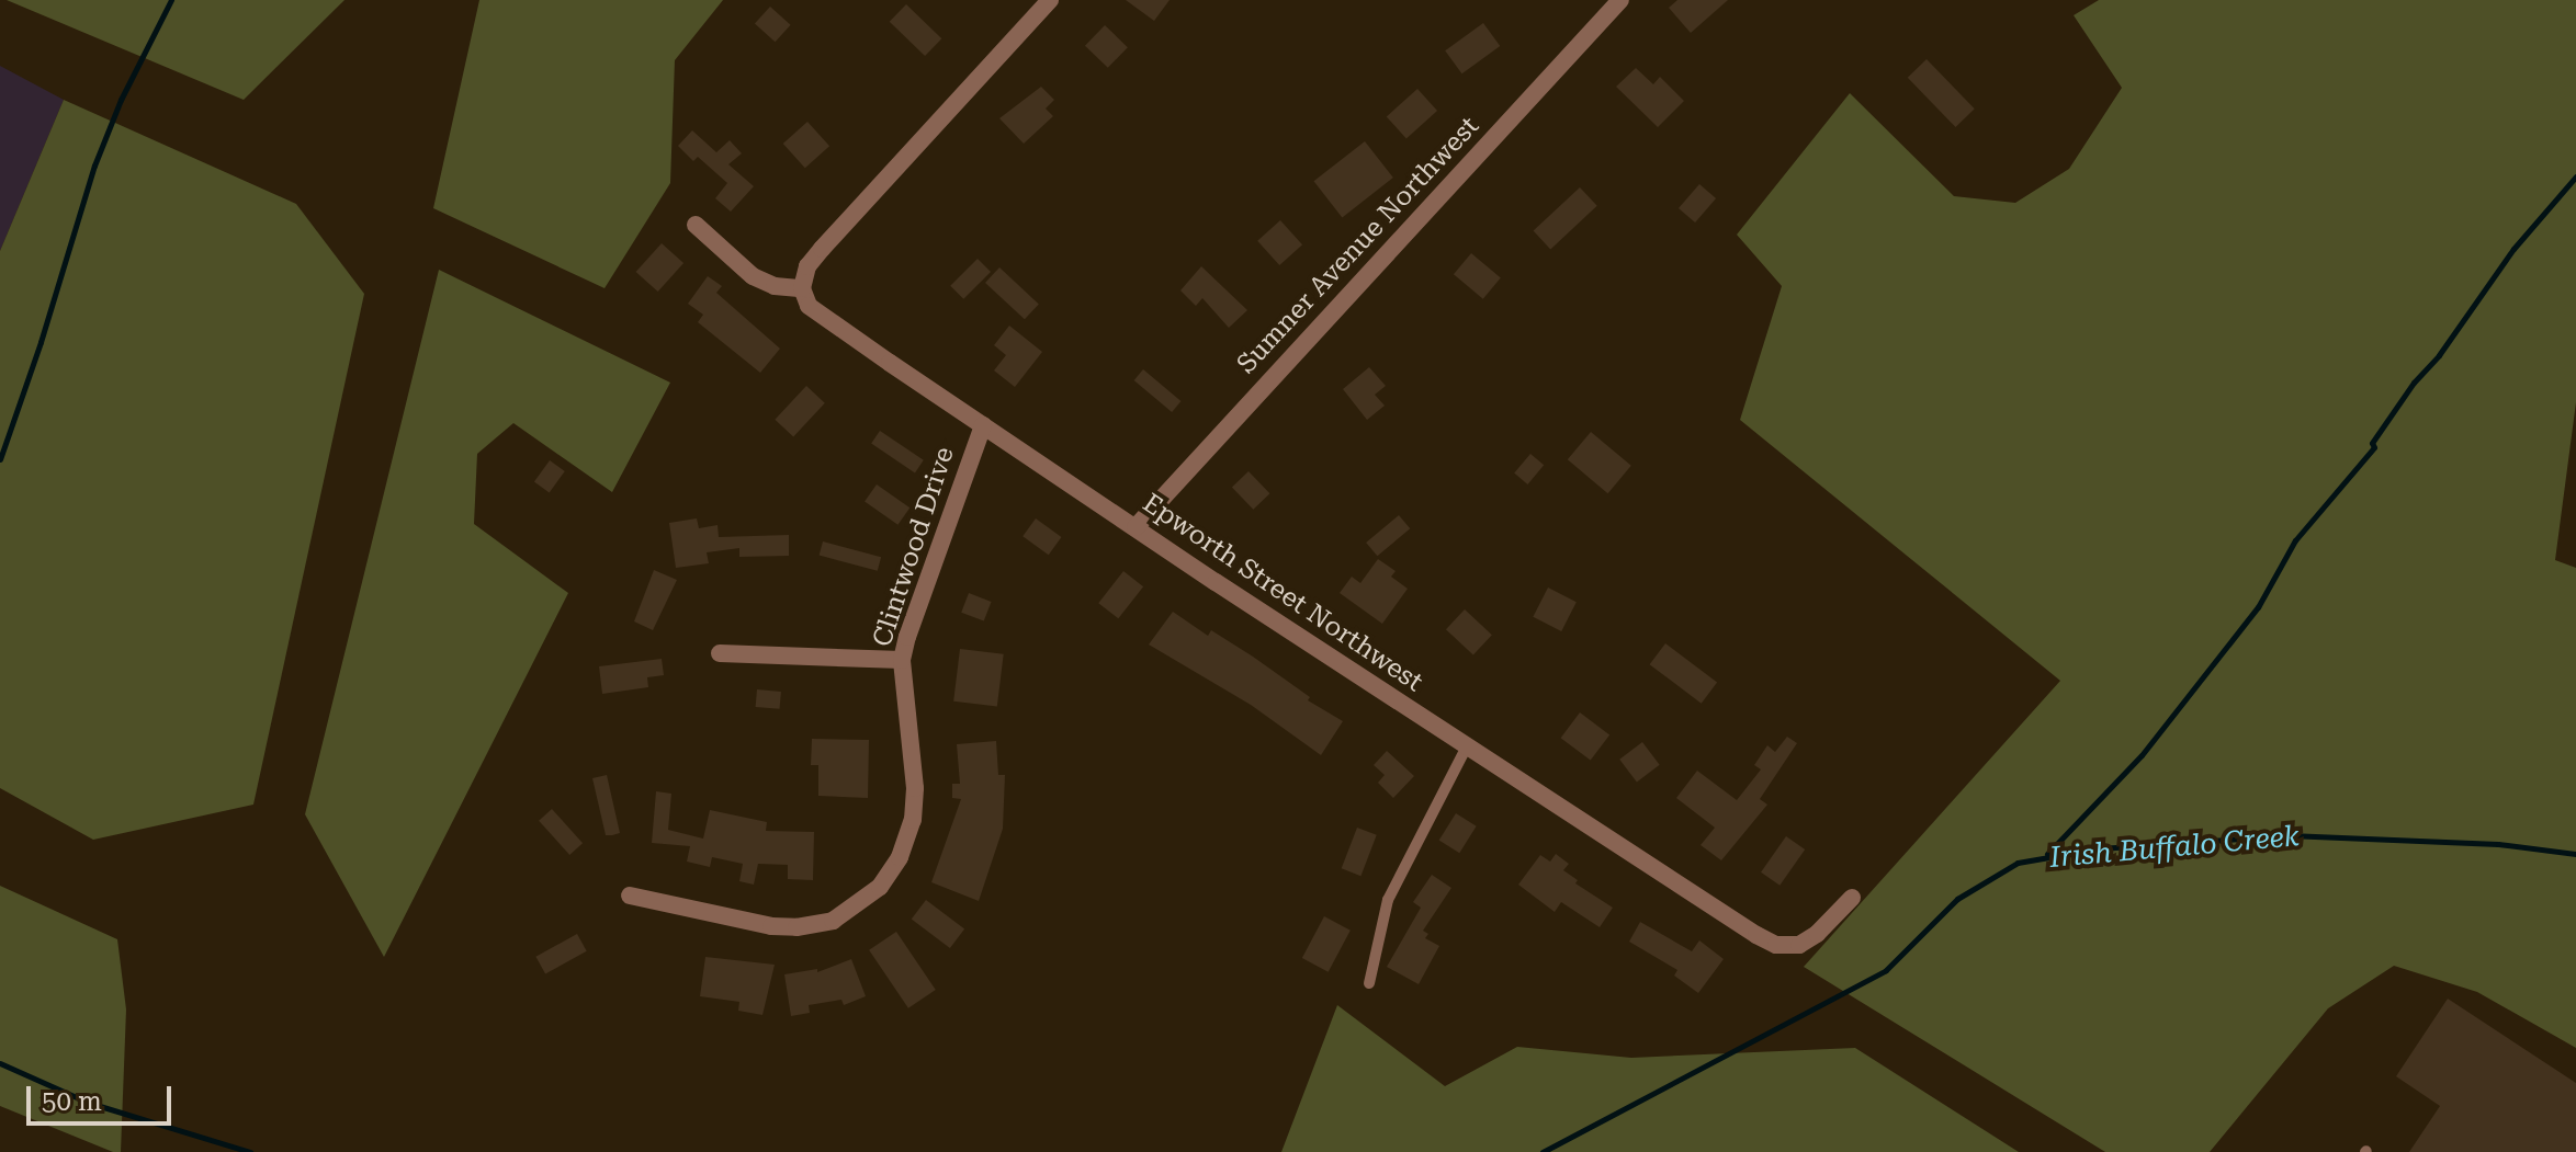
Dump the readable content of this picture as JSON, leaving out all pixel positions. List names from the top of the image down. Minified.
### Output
{"streets":{"street":["Sumner Avenue Northwest","Clintwood Drive","Epworth Street Northwest"]},"crossings":[["Sumner Avenue Northwest","Epworth Street Northwest"],["Clintwood Drive","Epworth Street Northwest"]],"water":["Irish Buffalo Creek"],"scale_bar":"50 m"}
